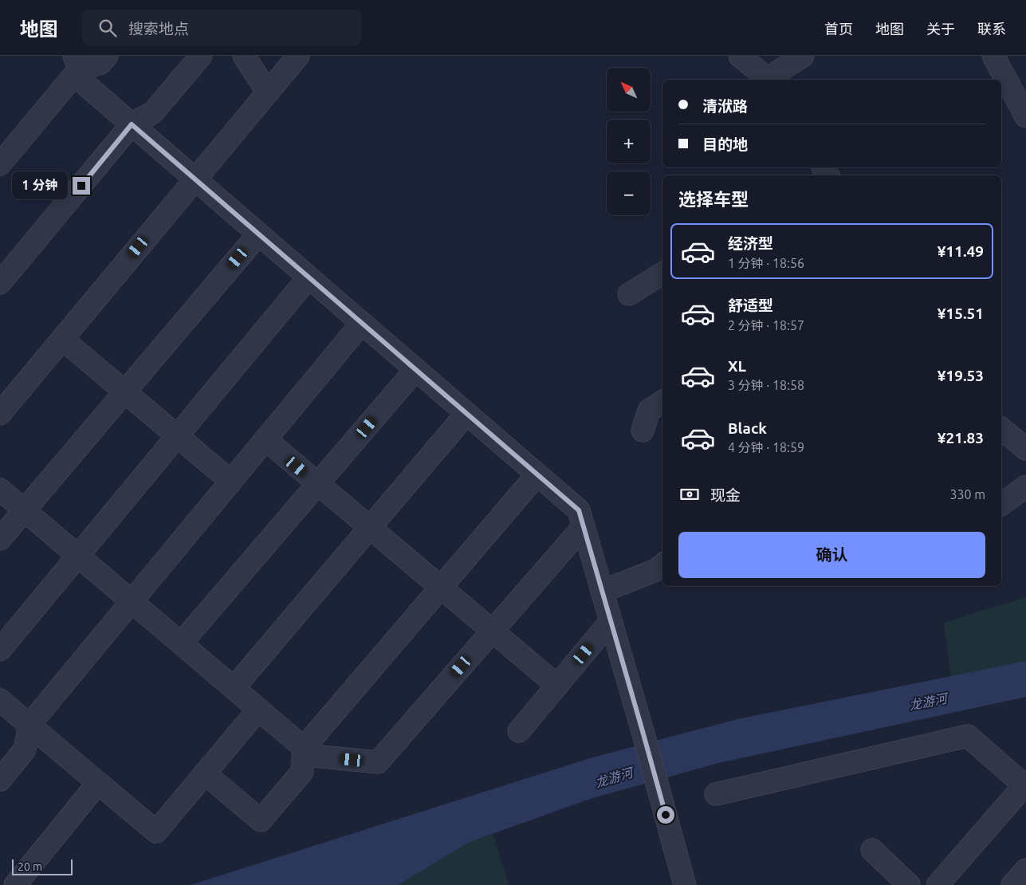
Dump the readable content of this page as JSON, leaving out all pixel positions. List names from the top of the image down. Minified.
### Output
{"water":["龙游河"],"scale_bar":"20 m","north":"top left","page":{"header":"地图","search":"搜索地点","nav":["首页","地图","关于","联系"],"map_buttons":["+","−"],"banner":["清洑路","目的地"],"bubble":"1 分钟","heading":"选择车型","list":[{"name":"经济型","note":"1 分钟 · 18:56","value":"¥11.49"},{"name":"舒适型","note":"2 分钟 · 18:57","value":"¥15.51"},{"name":"XL","note":"3 分钟 · 18:58","value":"¥19.53"},{"name":"Black","note":"4 分钟 · 18:59","value":"¥21.83"}],"pay":["现金","330 m"],"buttons":"确认","scale":"20 m"}}
